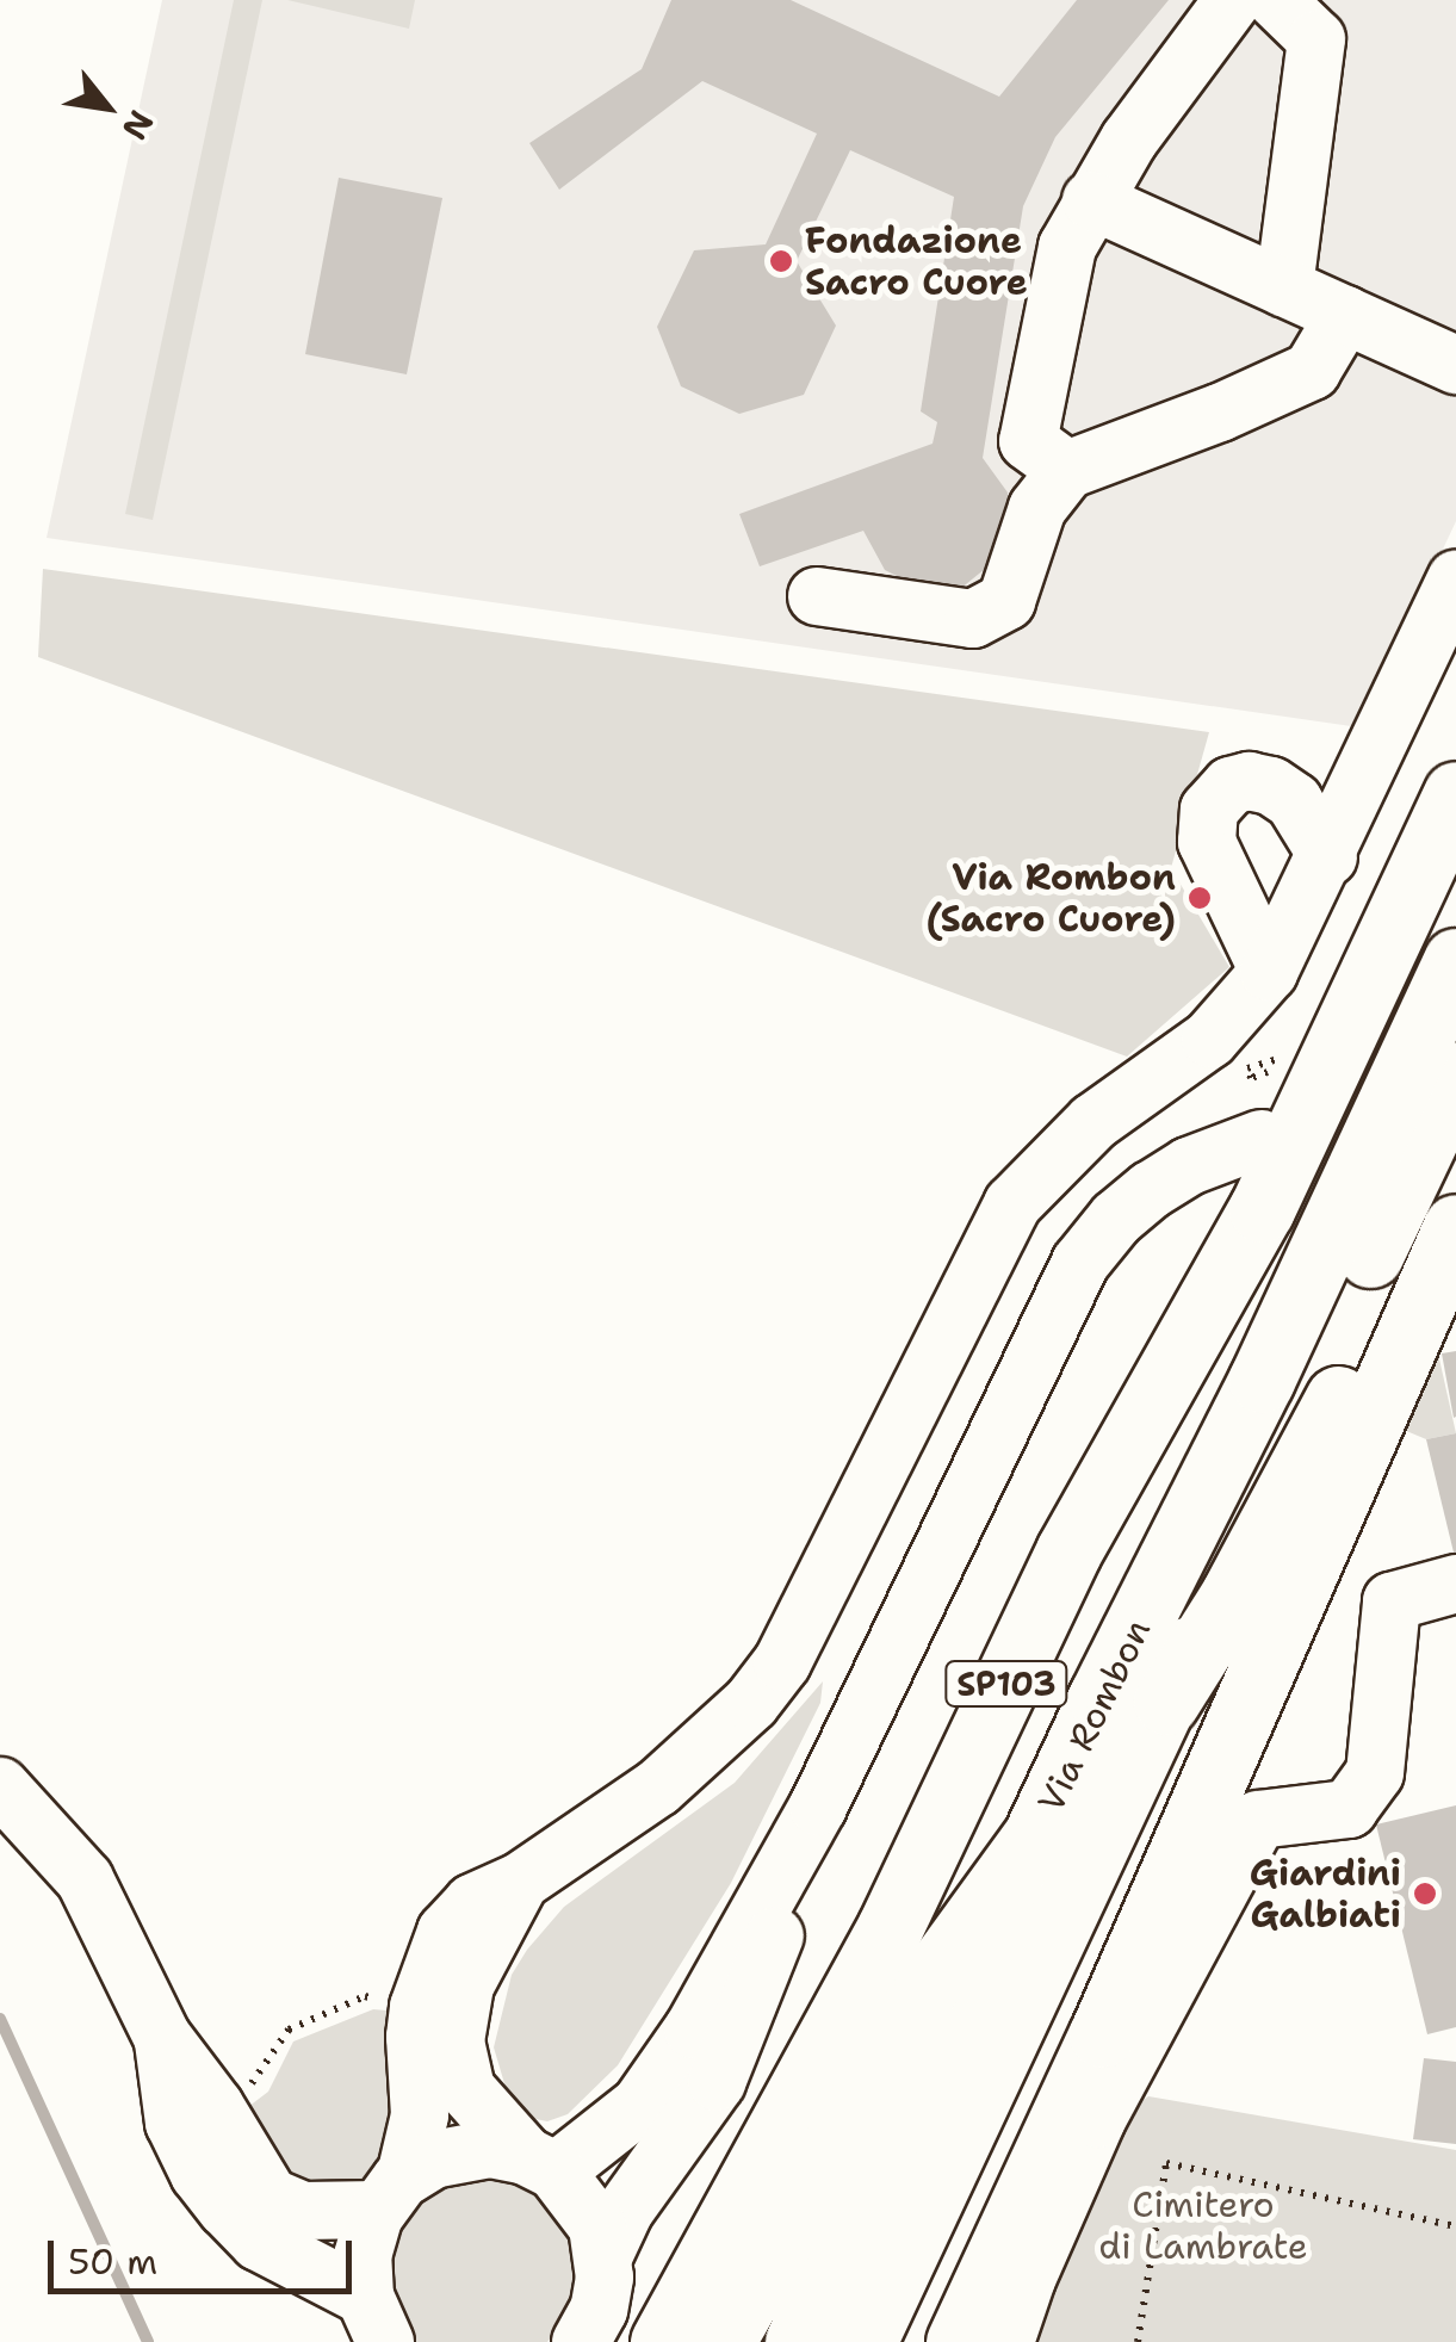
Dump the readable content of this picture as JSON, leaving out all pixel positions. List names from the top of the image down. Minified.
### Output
{"streets":{"main road":["SP103","Via Rombon"]},"parks":["Cimitero di Lambrate"],"places":["Fondazione Sacro Cuore","Via Rombon (Sacro Cuore)","Giardini Galbiati"],"scale_bar":"50 m","north":"bottom right"}
